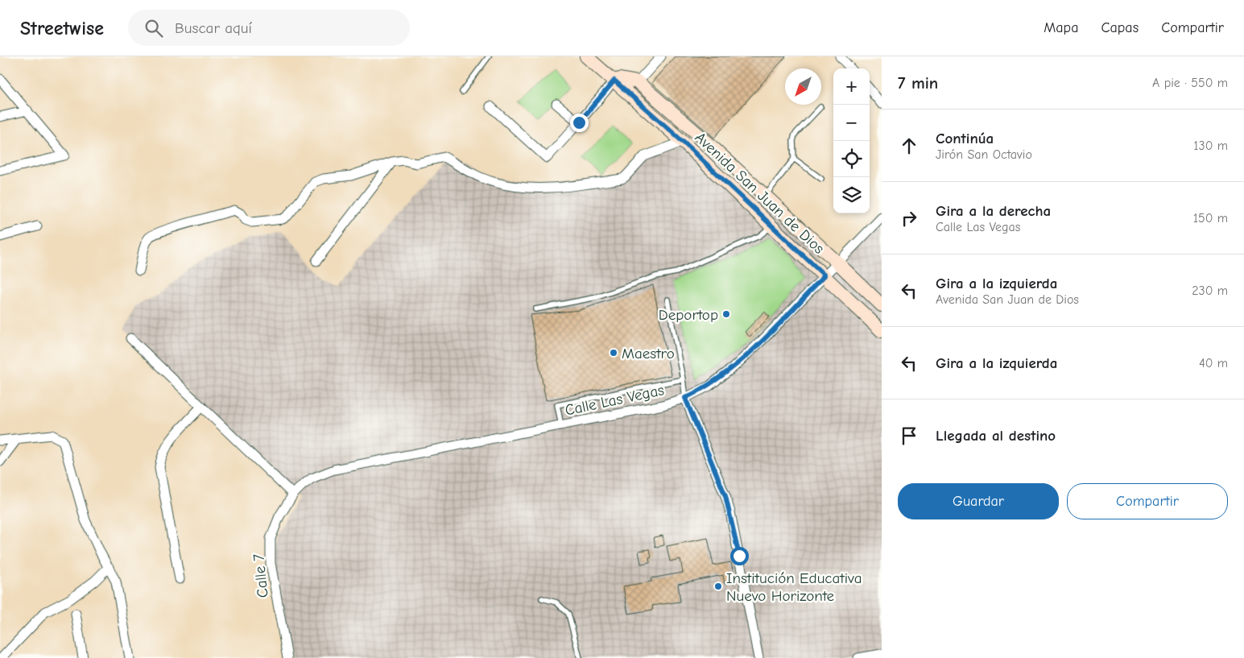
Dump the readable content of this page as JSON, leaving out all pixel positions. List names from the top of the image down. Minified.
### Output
{"streets":{"main road":["Avenida San Juan de Dios"],"street":["Calle Las Vegas","Calle 7"]},"crossings":[["Avenida San Juan de Dios","Calle Las Vegas"],["Calle Las Vegas","Calle 7"]],"places":["Deportop","Maestro","Institución Educativa Nuevo Horizonte"],"north":"bottom left","page":{"header":"Streetwise","search":"Buscar aquí","nav":["Mapa","Capas","Compartir"],"heading":["7 min","A pie · 550 m"],"map_buttons":["+","−"],"list":[["Continúa","Jirón San Octavio","130 m"],["Gira a la derecha","Calle Las Vegas","150 m"],["Gira a la izquierda","Avenida San Juan de Dios","230 m"],["Gira a la izquierda","40 m"],"Llegada al destino"],"buttons":["Guardar","Compartir"]}}
